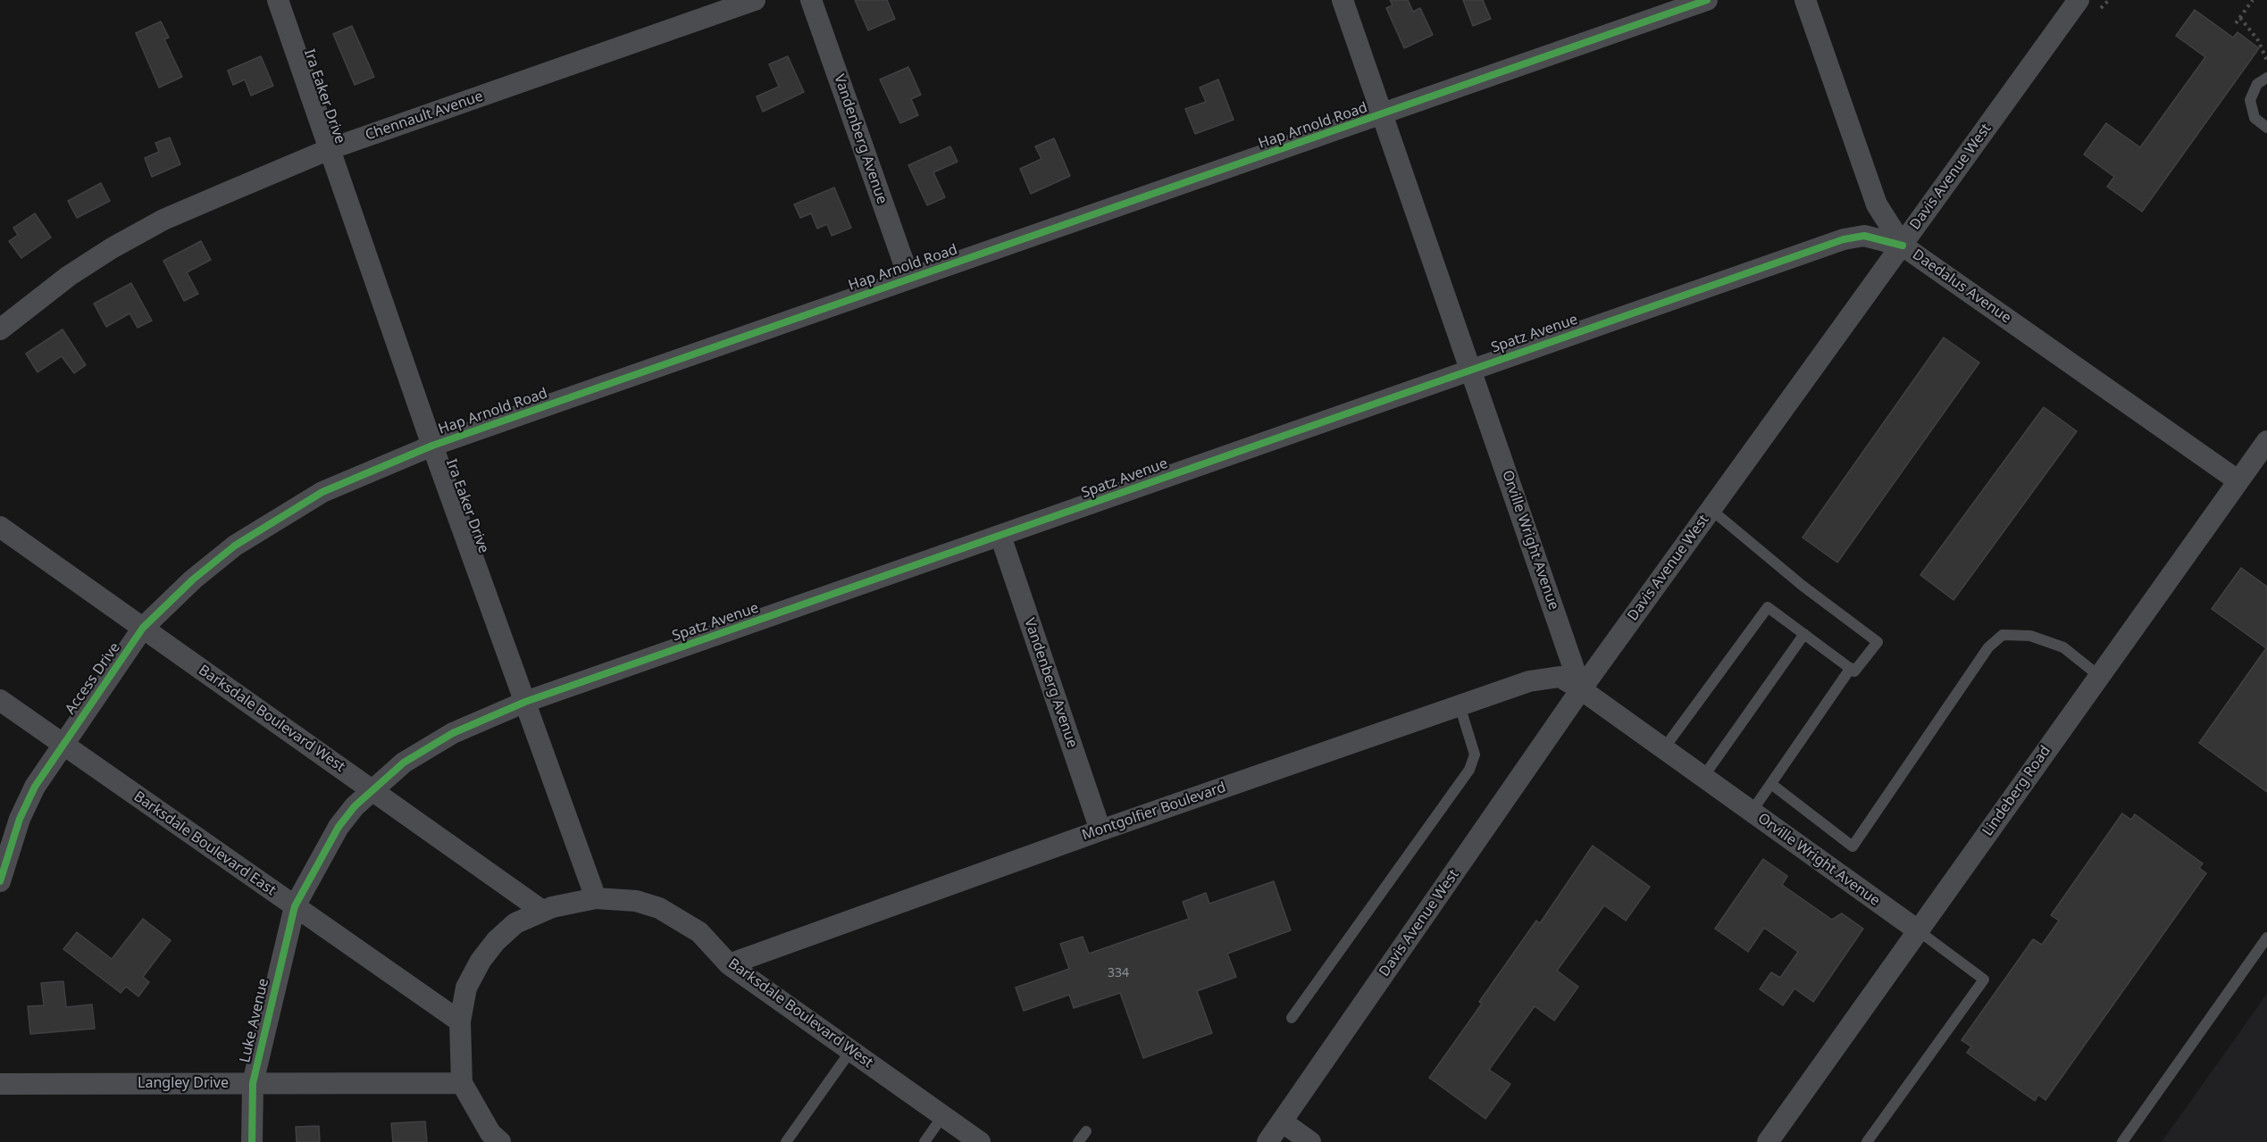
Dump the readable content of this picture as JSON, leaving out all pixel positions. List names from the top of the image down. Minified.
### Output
{"streets":{"street":["Ira Eaker Drive","Chennault Avenue","Hap Arnold Road","Vandenberg Avenue","Davis Avenue West","Daedalus Avenue","Spatz Avenue","Orville Wright Avenue","Access Drive","Barksdale Boulevard West","Lindeberg Road","Montgolfier Boulevard","Barksdale Boulevard East","Luke Avenue","Langley Drive"]},"crossings":[["Ira Eaker Drive","Chennault Avenue"],["Ira Eaker Drive","Hap Arnold Road"],["Ira Eaker Drive","Spatz Avenue"],["Ira Eaker Drive","Barksdale Boulevard West"],["Hap Arnold Road","Vandenberg Avenue"],["Hap Arnold Road","Orville Wright Avenue"],["Hap Arnold Road","Access Drive"],["Hap Arnold Road","Barksdale Boulevard West"],["Vandenberg Avenue","Spatz Avenue"],["Vandenberg Avenue","Montgolfier Boulevard"],["Davis Avenue West","Daedalus Avenue"],["Davis Avenue West","Spatz Avenue"],["Davis Avenue West","Orville Wright Avenue"],["Davis Avenue West","Montgolfier Boulevard"],["Daedalus Avenue","Spatz Avenue"],["Daedalus Avenue","Lindeberg Road"],["Spatz Avenue","Orville Wright Avenue"],["Spatz Avenue","Barksdale Boulevard West"],["Orville Wright Avenue","Lindeberg Road"],["Orville Wright Avenue","Montgolfier Boulevard"],["Access Drive","Barksdale Boulevard West"],["Access Drive","Barksdale Boulevard East"],["Barksdale Boulevard West","Montgolfier Boulevard"],["Barksdale Boulevard East","Luke Avenue"],["Luke Avenue","Langley Drive"]],"house_numbers":["334"]}
